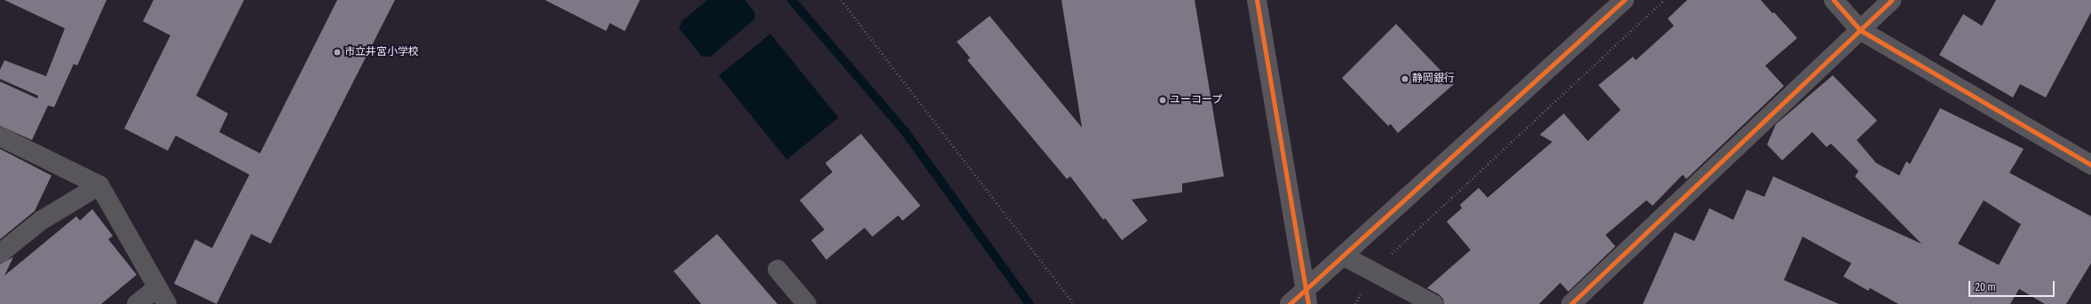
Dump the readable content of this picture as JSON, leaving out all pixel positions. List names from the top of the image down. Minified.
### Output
{"places":["市立井宮小学校","静岡銀行","ユーコープ"],"scale_bar":"20 m"}
